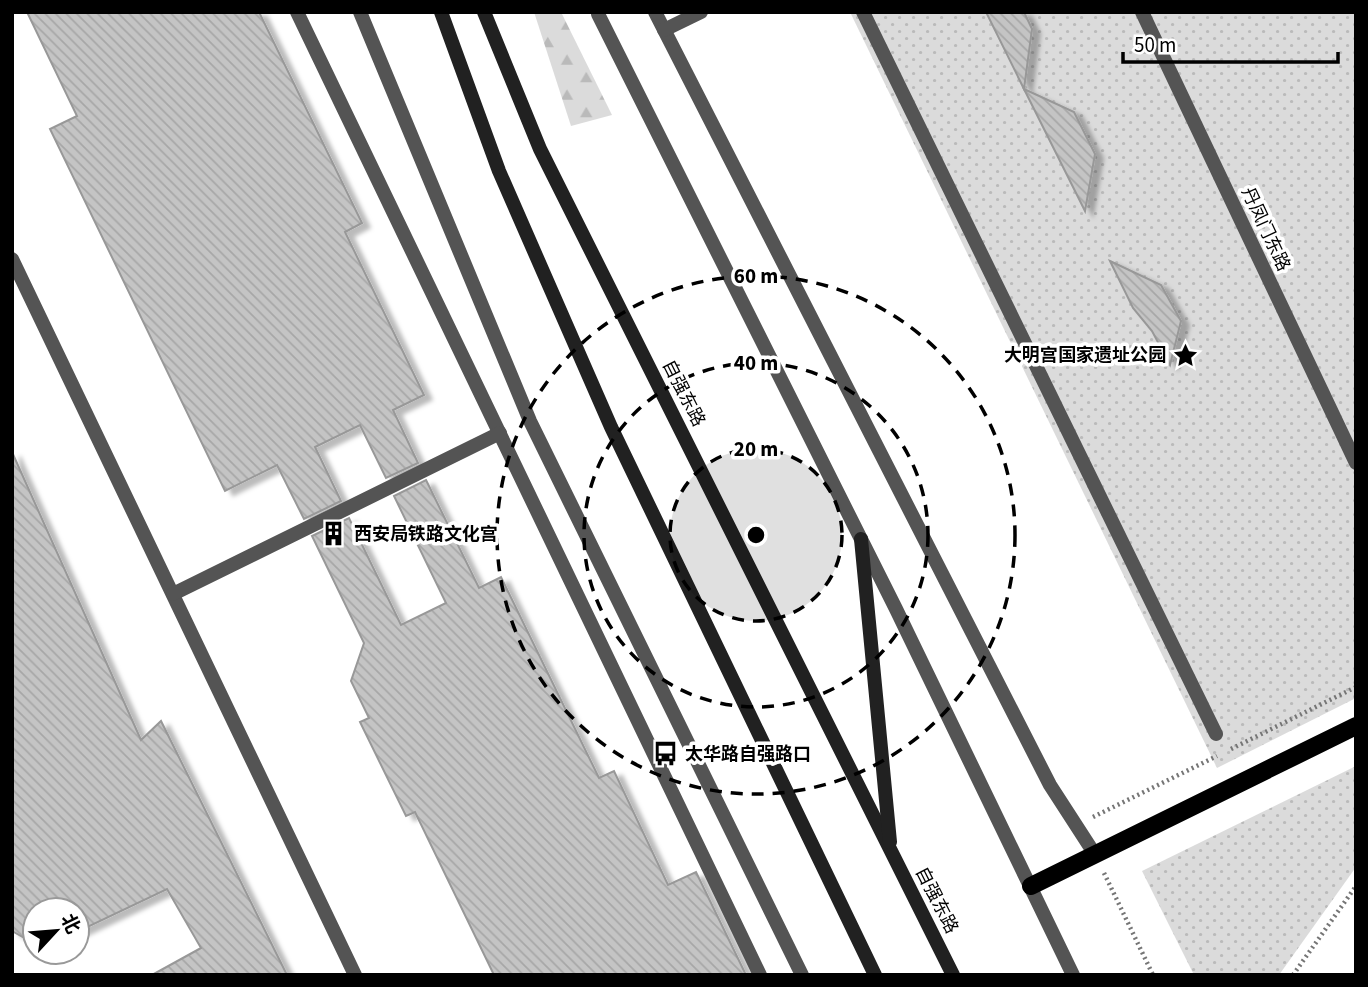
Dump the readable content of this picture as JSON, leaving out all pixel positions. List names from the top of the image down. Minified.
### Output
{"streets":{"main road":["自强东路"],"street":["丹凤门东路"]},"places":{"place":["大明宫国家遗址公园"],"building":["西安局铁路文化宫"],"bus stop":["太华路自强路口"]},"scale_bar":"50 m","north":"top right","rings":["60 m","40 m","20 m"]}
